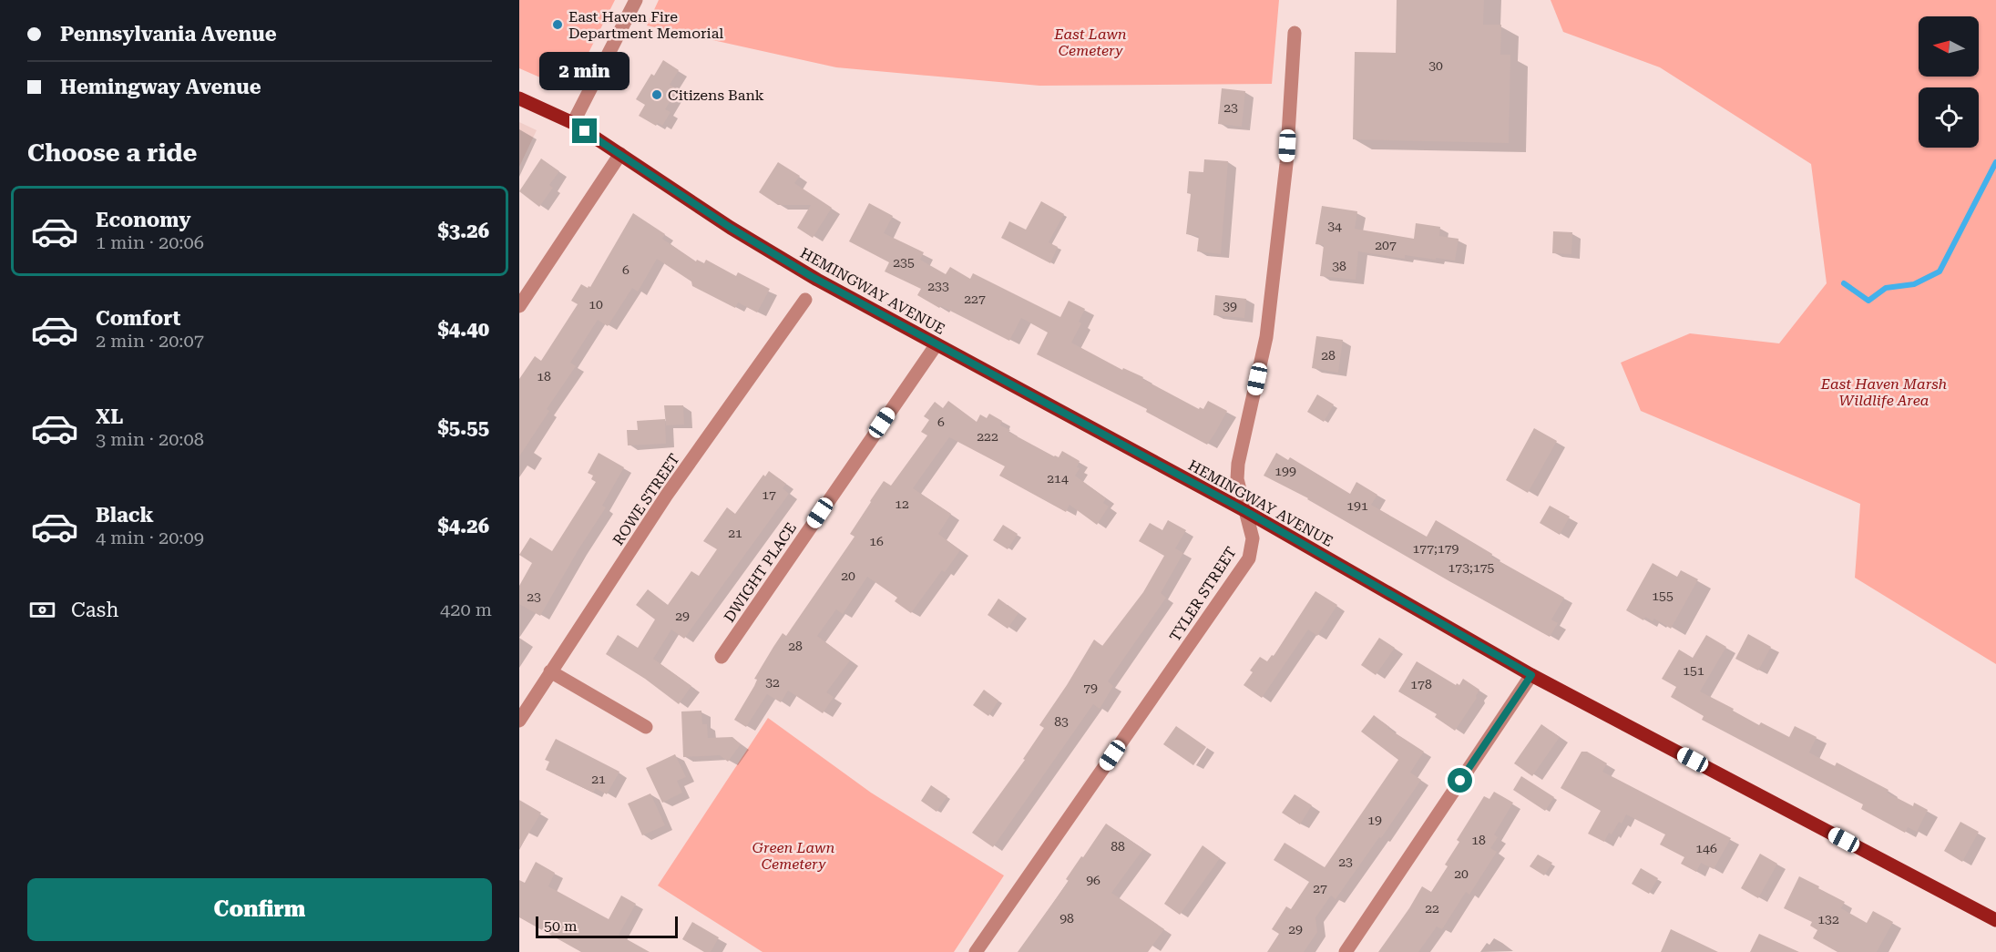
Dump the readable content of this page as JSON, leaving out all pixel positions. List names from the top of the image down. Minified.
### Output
{"streets":{"main road":["HEMINGWAY AVENUE"],"street":["ROWE STREET","DWIGHT PLACE","TYLER STREET"]},"crossings":[["HEMINGWAY AVENUE","DWIGHT PLACE"],["HEMINGWAY AVENUE","TYLER STREET"]],"parks":["East Lawn Cemetery","East Haven Marsh Wildlife Area","Green Lawn Cemetery"],"places":["East Haven Fire Department Memorial","Citizens Bank"],"house_numbers":["30","23","34","207","235","38","6","233","227","10","39","28","18","6","222","199","214","17","12","191","21","16","177;179","173;175","20","155","23","29","28","151","32","178","79","83","21","19","18","88","146","23","20","96","27","22","98","132","29"],"scale_bar":"50 m","north":"left","page":{"banner":["Pennsylvania Avenue","Hemingway Avenue"],"bubble":"2 min","heading":"Choose a ride","list":[{"name":"Economy","note":"1 min · 20:06","value":"$3.26"},{"name":"Comfort","note":"2 min · 20:07","value":"$4.40"},{"name":"XL","note":"3 min · 20:08","value":"$5.55"},{"name":"Black","note":"4 min · 20:09","value":"$4.26"}],"pay":["Cash","420 m"],"buttons":"Confirm","scale":"50 m"}}
